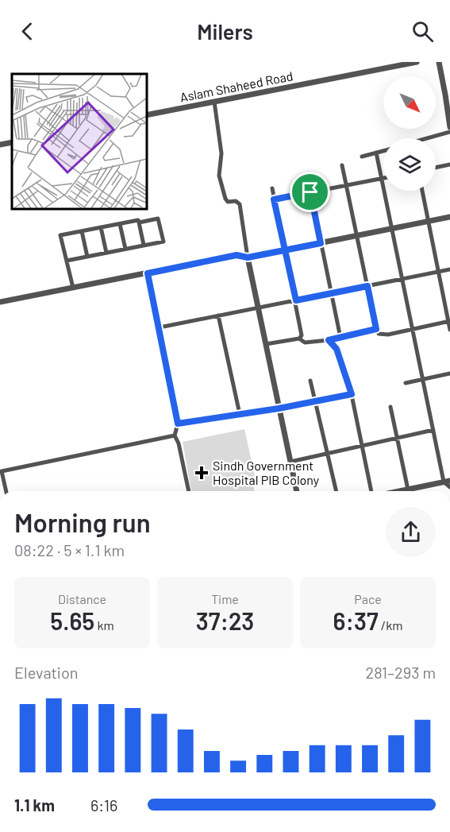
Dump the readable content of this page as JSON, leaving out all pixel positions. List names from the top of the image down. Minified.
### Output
{"streets":{"street":["Aslam Shaheed Road"]},"places":{"health":["Sindh Government Hospital PIB Colony"]},"north":"bottom right","page":{"header":"Milers","heading":["Morning run","08:22 · 5 × 1.1 km"],"stats":[["Distance","5.65 km"],["Time","37:23"],["Pace","6:37 /km"]],"chart":["Elevation","281–293 m"],"list":[{"name":"1.1 km","note":"6:16"}]}}
